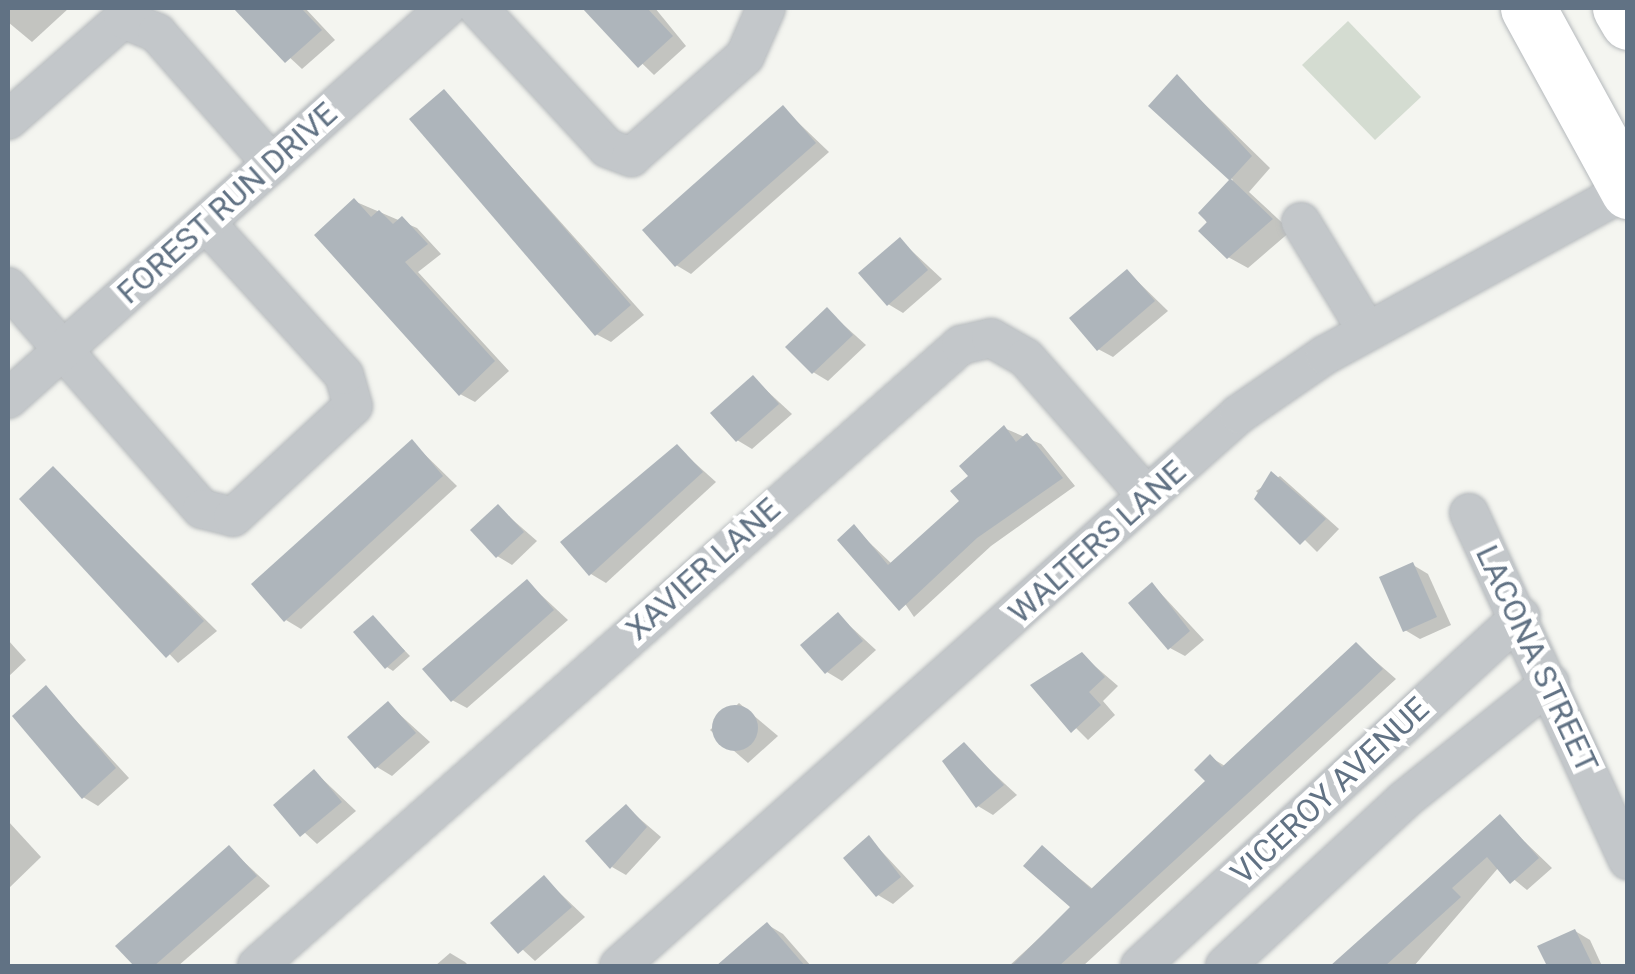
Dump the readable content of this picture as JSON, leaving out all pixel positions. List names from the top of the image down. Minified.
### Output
{"streets":{"street":["FOREST RUN DRIVE","WALTERS LANE","XAVIER LANE","LACONA STREET","VICEROY AVENUE"]},"crossings":[["WALTERS LANE","XAVIER LANE"],["LACONA STREET","VICEROY AVENUE"]]}
